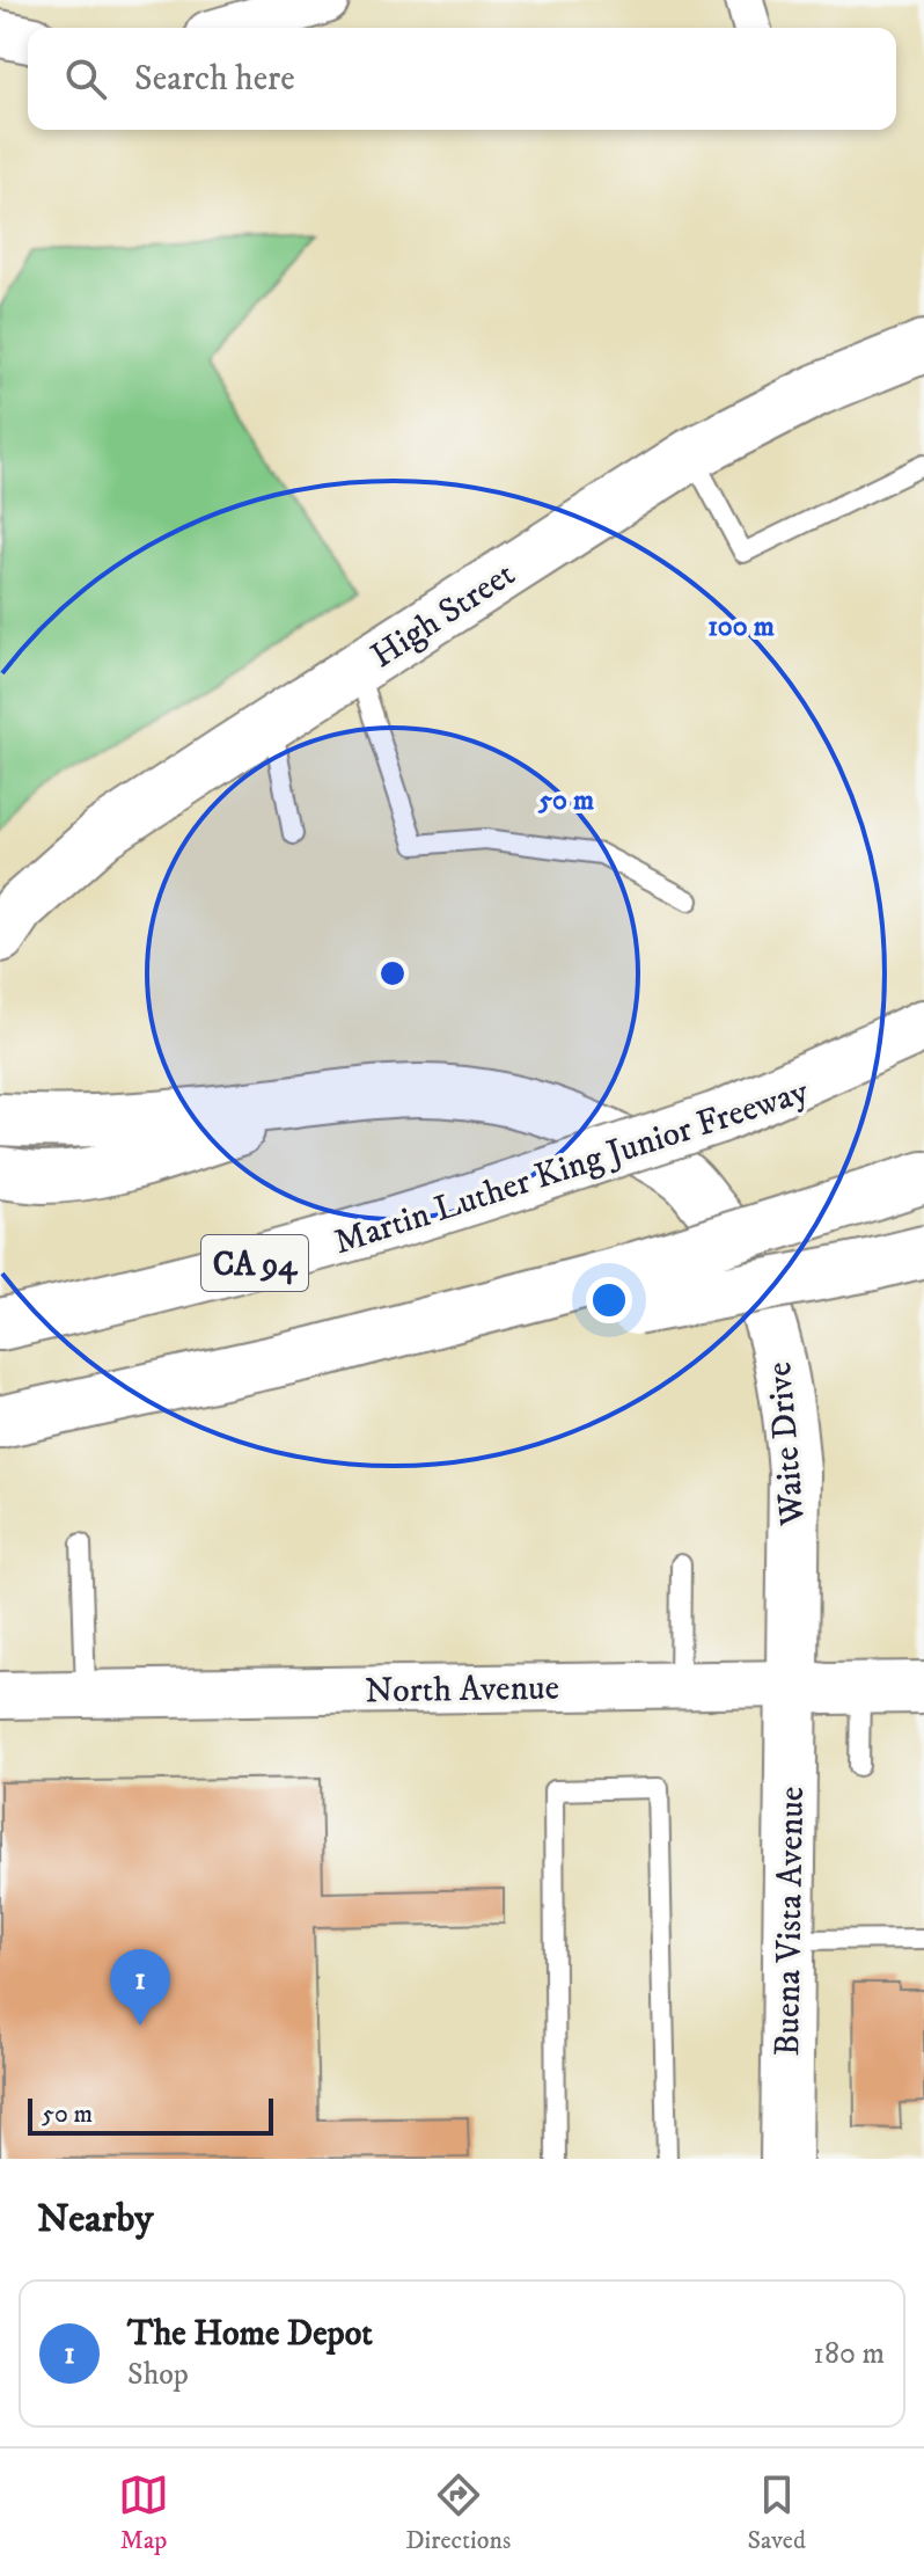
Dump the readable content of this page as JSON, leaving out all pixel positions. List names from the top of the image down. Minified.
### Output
{"streets":{"main road":["High Street","Martin Luther King Junior Freeway","CA 94","Waite Drive","North Avenue","Buena Vista Avenue"]},"crossings":[["Waite Drive","North Avenue"],["Waite Drive","Buena Vista Avenue"],["North Avenue","Buena Vista Avenue"]],"scale_bar":"50 m","page":{"search":"Search here","pins":"1","scale":"50 m","heading":"Nearby","list":[{"mark":"1","name":"The Home Depot","note":"Shop","value":"180 m"}],"nav":["Map","Directions","Saved"]},"rings":["100 m","50 m"]}
